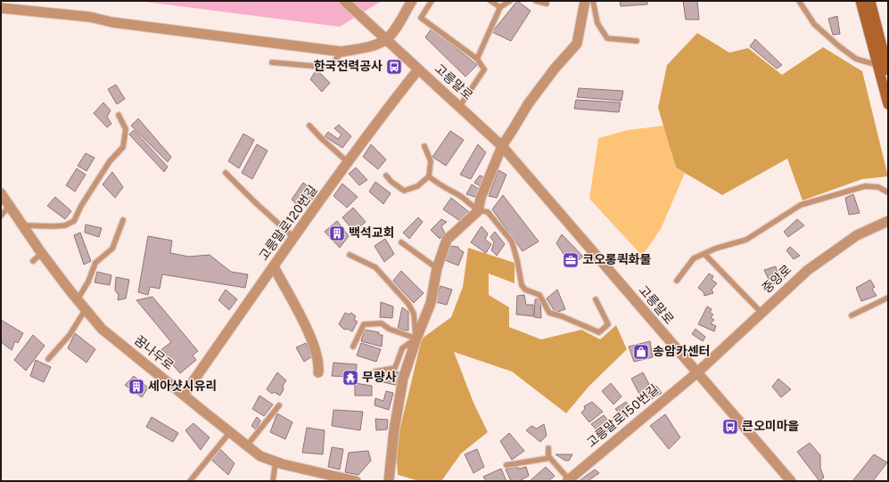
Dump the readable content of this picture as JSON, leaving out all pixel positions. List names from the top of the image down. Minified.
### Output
{"streets":{"street":["고릉말로","고릉말로120번길","중앙로","꿈나무로","고릉말로150번길"]},"crossings":[["고릉말로","고릉말로120번길"],["고릉말로","중앙로"],["고릉말로","고릉말로150번길"],["고릉말로120번길","꿈나무로"],["중앙로","고릉말로150번길"]],"places":{"bus stop":["한국전력공사","큰오미마을"],"building":["백석교회","세아샷시유리"],"office":["코오롱퀵화물"],"shop":["송암카센터"],"temple":["무량사"]}}
